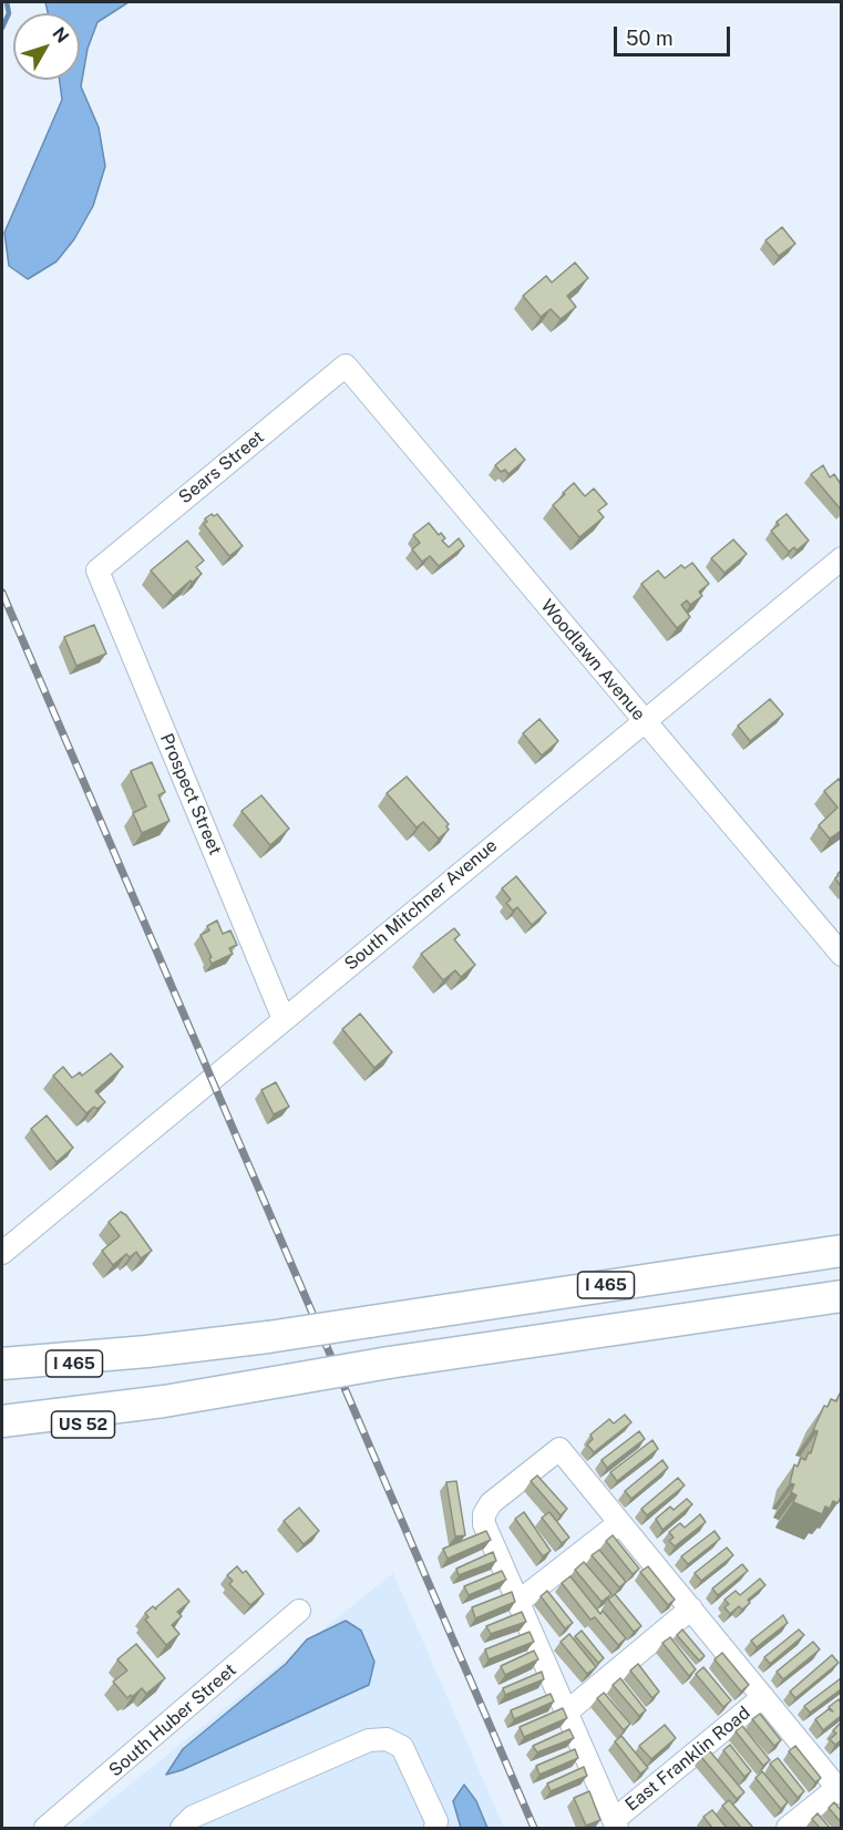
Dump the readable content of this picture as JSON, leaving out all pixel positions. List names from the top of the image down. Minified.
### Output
{"streets":{"highway":["I 465","US 52"],"street":["Sears Street","Woodlawn Avenue","Prospect Street","South Mitchner Avenue","South Huber Street","East Franklin Road"]},"crossings":[["Sears Street","Woodlawn Avenue"],["Sears Street","Prospect Street"],["Woodlawn Avenue","South Mitchner Avenue"],["Prospect Street","South Mitchner Avenue"]],"scale_bar":"50 m","north":"top right"}
